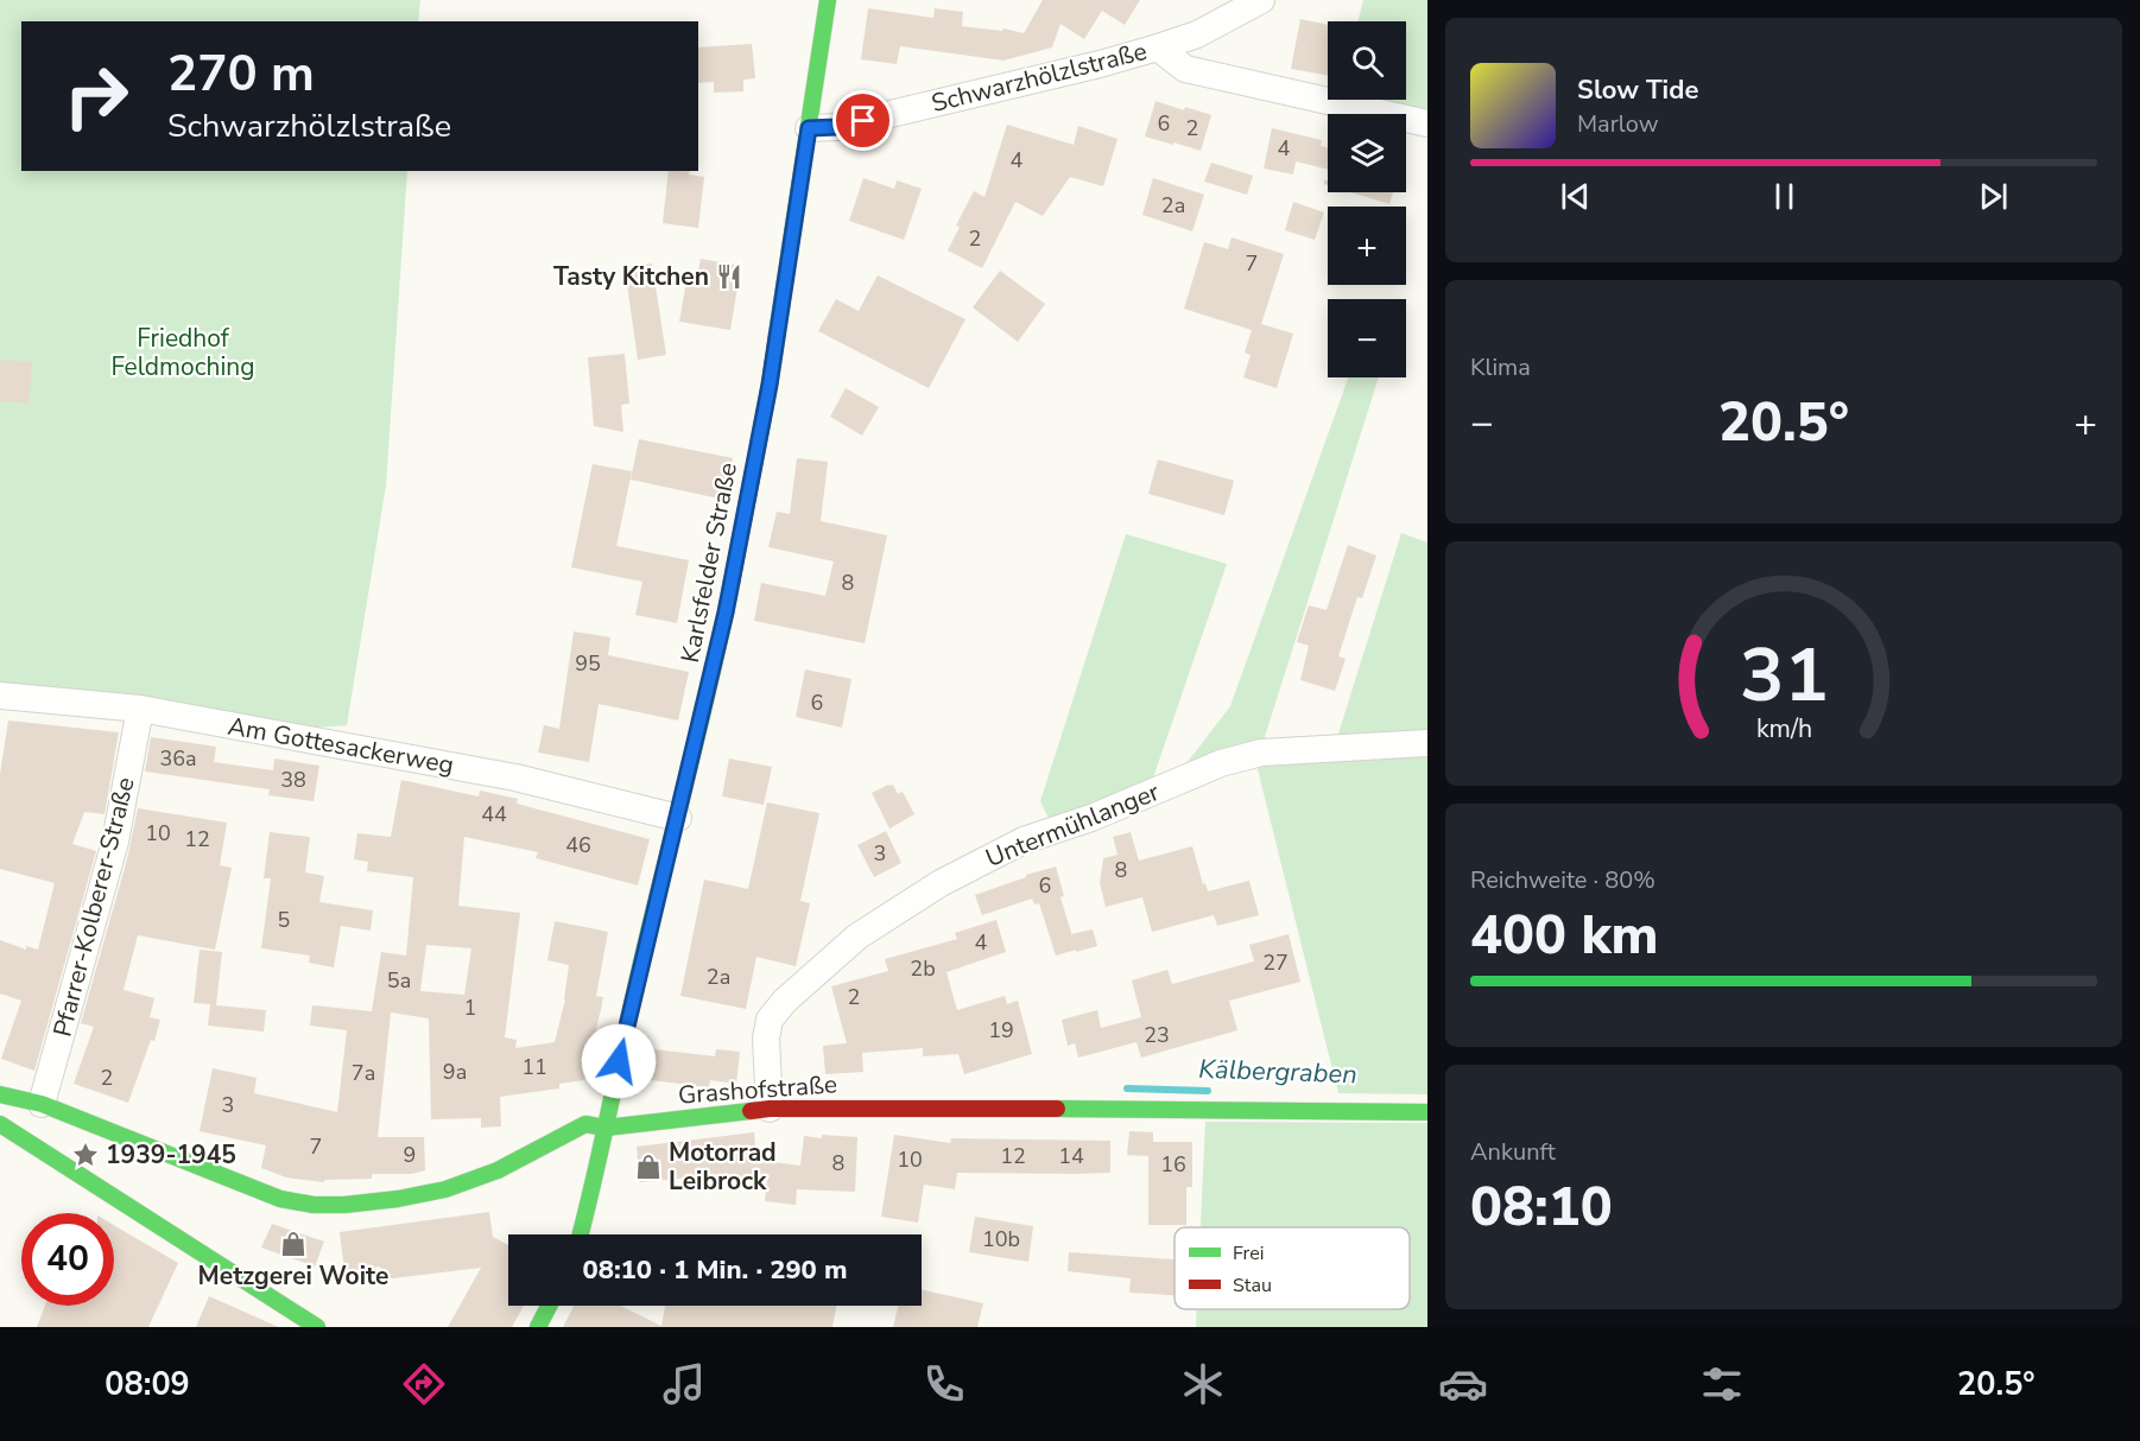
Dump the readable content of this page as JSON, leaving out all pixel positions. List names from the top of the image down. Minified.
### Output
{"streets":{"street":["Schwarzhölzlstraße","Karlsfelder Straße","Am Gottesackerweg","Untermühlanger","Pfarrer-Kolberer-Straße","Grashofstraße"]},"crossings":[["Schwarzhölzlstraße","Karlsfelder Straße"],["Karlsfelder Straße","Am Gottesackerweg"],["Karlsfelder Straße","Grashofstraße"],["Am Gottesackerweg","Pfarrer-Kolberer-Straße"],["Untermühlanger","Grashofstraße"],["Pfarrer-Kolberer-Straße","Grashofstraße"]],"water":["Kälbergraben"],"parks":["Friedhof Feldmoching"],"places":{"restaurant":["Tasty Kitchen"],"place":["1939-1945"],"shop":["Motorrad Leibrock","Metzgerei Woite"]},"house_numbers":["6","2","4","4","2a","2","7","8","95","6","36a","38","44","10","12","46","3","8","6","5","4","27","2b","2a","5a","2","1","19","23","11","9a","7a","2","3","7","9","12","14","10","8","16","10b"],"legend":["Frei","Stau"],"page":{"map_buttons":["+","−"],"turn":["270 m","Schwarzhölzlstraße"],"song":["Slow Tide","Marlow"],"tile":["Klima",["Reichweite · 80%","400 km"],["Ankunft","08:10"]],"heat":["−","20.5°","+"],"limit":"40","trip":"08:10 · 1 Min. · 290 m","tabs":["08:09","20.5°"],"gauge":["31","km/h"]}}
